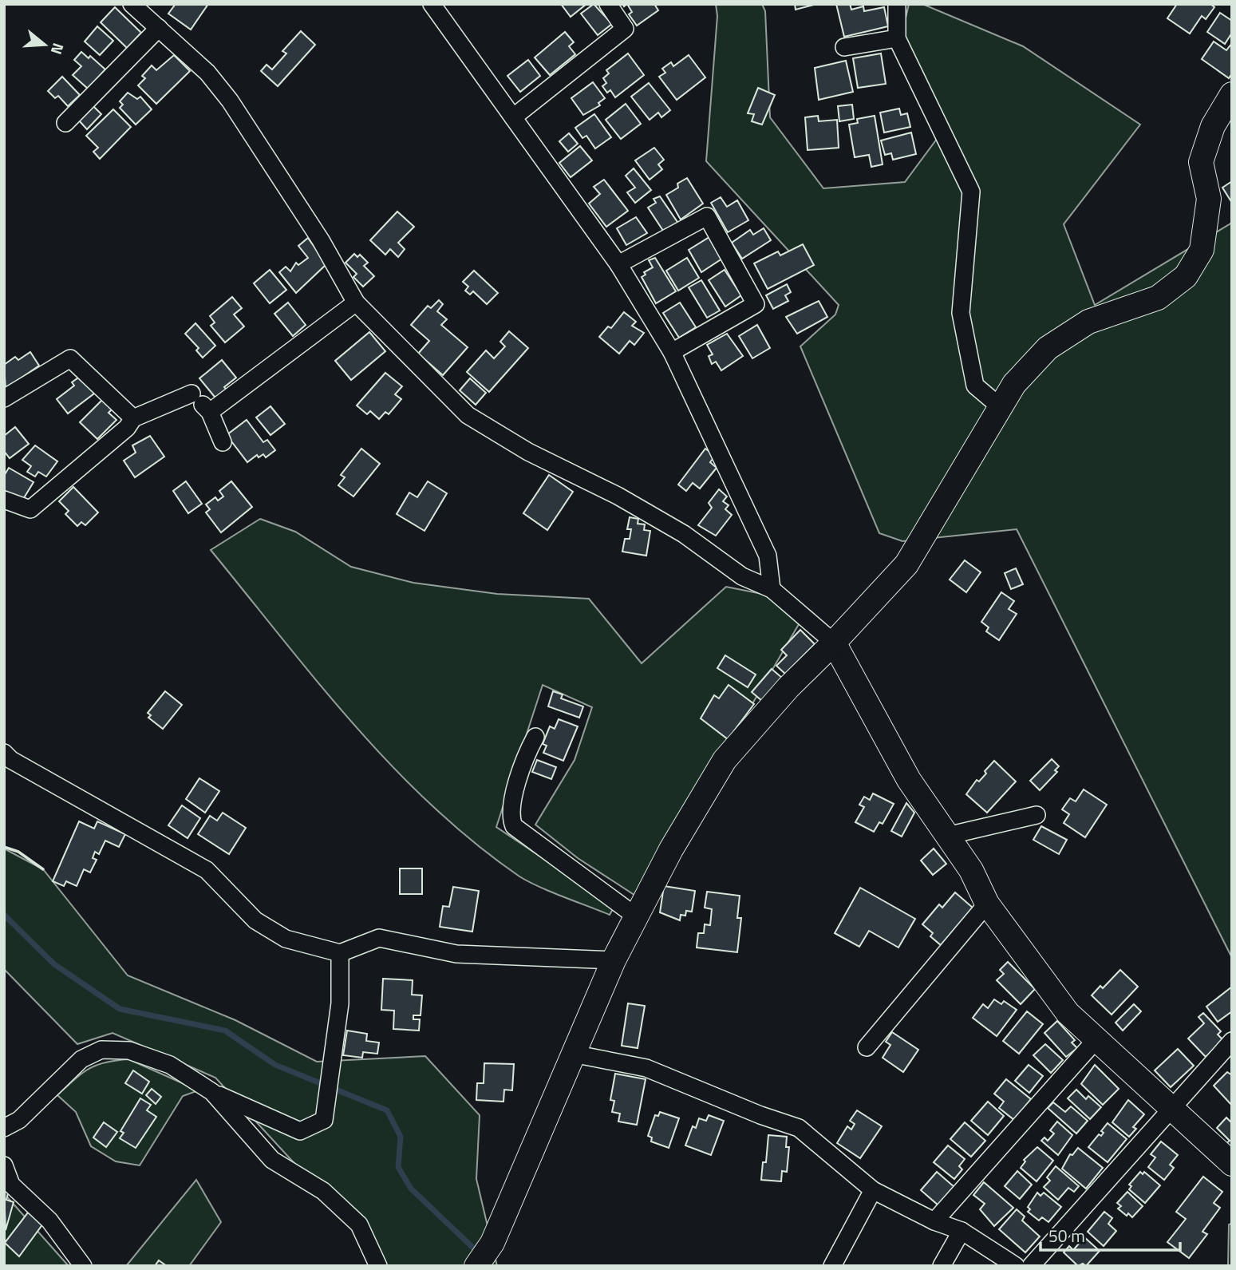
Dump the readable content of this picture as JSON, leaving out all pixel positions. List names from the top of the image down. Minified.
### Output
{"scale_bar":"50 m","north":"right"}
